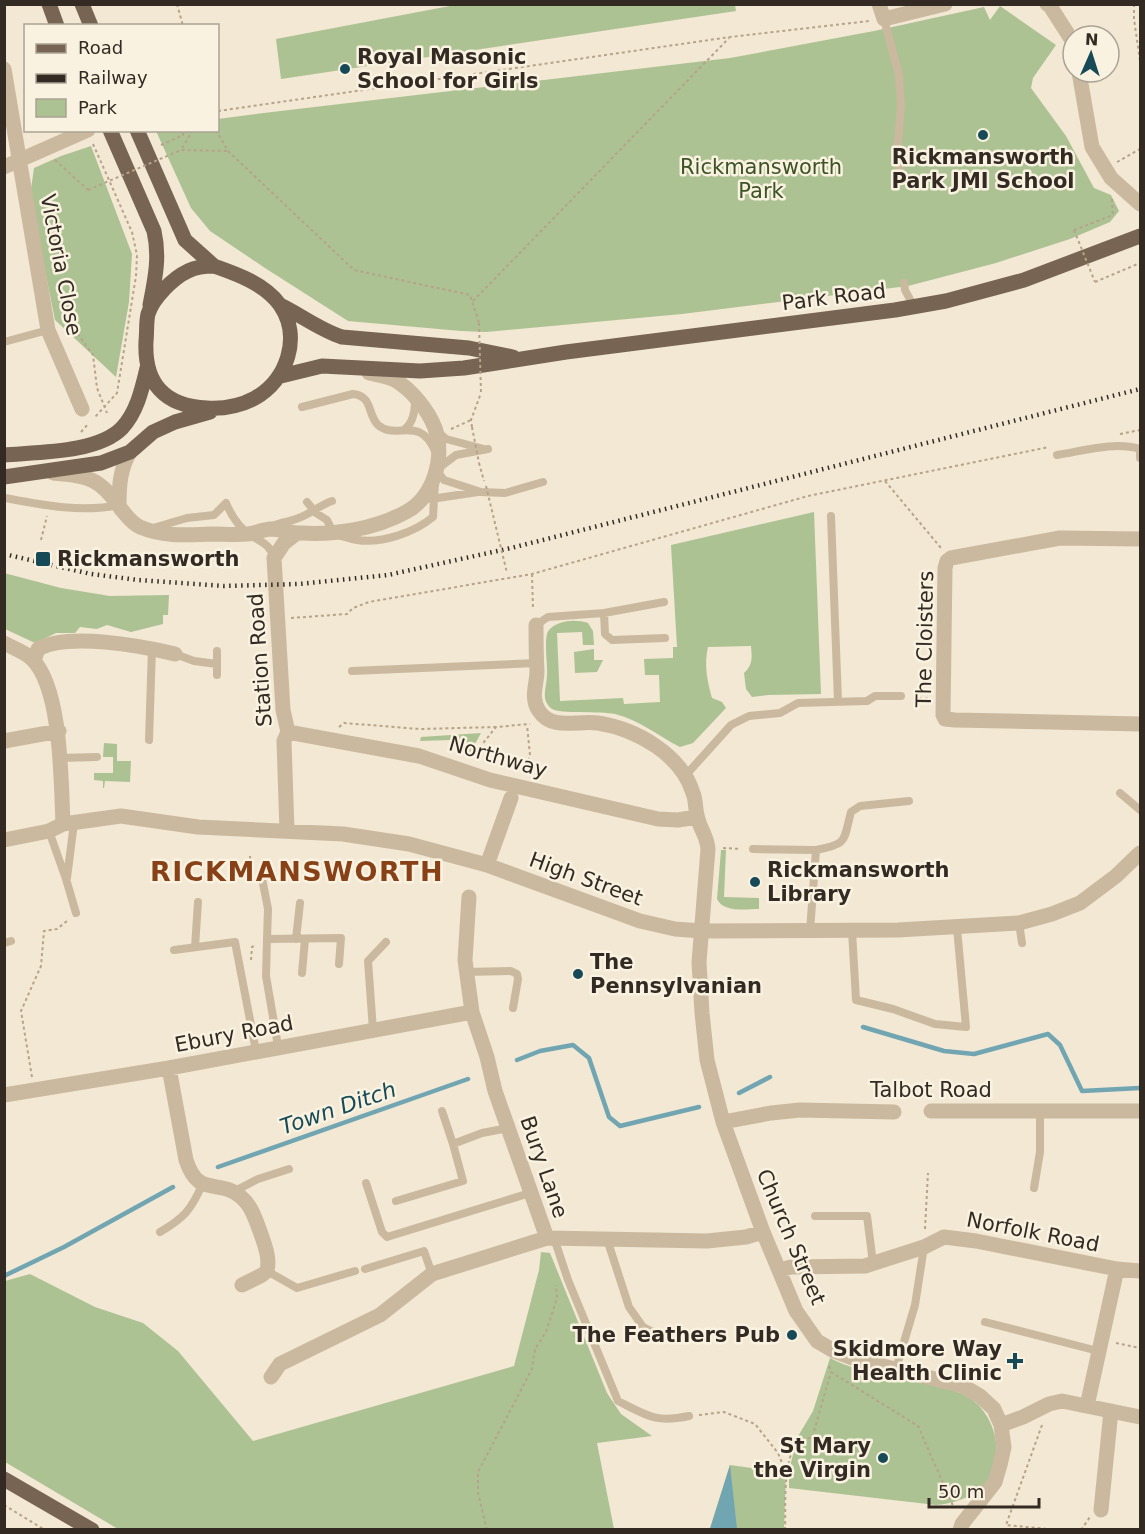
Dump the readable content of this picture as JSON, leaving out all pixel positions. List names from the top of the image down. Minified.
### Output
{"streets":{"main road":["Park Road"],"street":["Victoria Close","The Cloisters","Station Road","Northway","High Street","Ebury Road","Talbot Road","Bury Lane","Norfolk Road","Church Street"]},"crossings":[["Station Road","Northway"],["Station Road","High Street"],["High Street","Church Street"],["Ebury Road","Bury Lane"],["Talbot Road","Church Street"],["Bury Lane","Church Street"],["Norfolk Road","Church Street"]],"districts":["RICKMANSWORTH"],"water":["Town Ditch"],"parks":["Rickmansworth Park"],"places":{"other":["Royal Masonic School for Girls","Rickmansworth Park JMI School","Rickmansworth Library","The Pennsylvanian","The Feathers Pub","St Mary the Virgin"],"transit":["Rickmansworth"],"health":["Skidmore Way Health Clinic"]},"legend":["Road","Railway","Park"],"scale_bar":"50 m","north":"top"}
